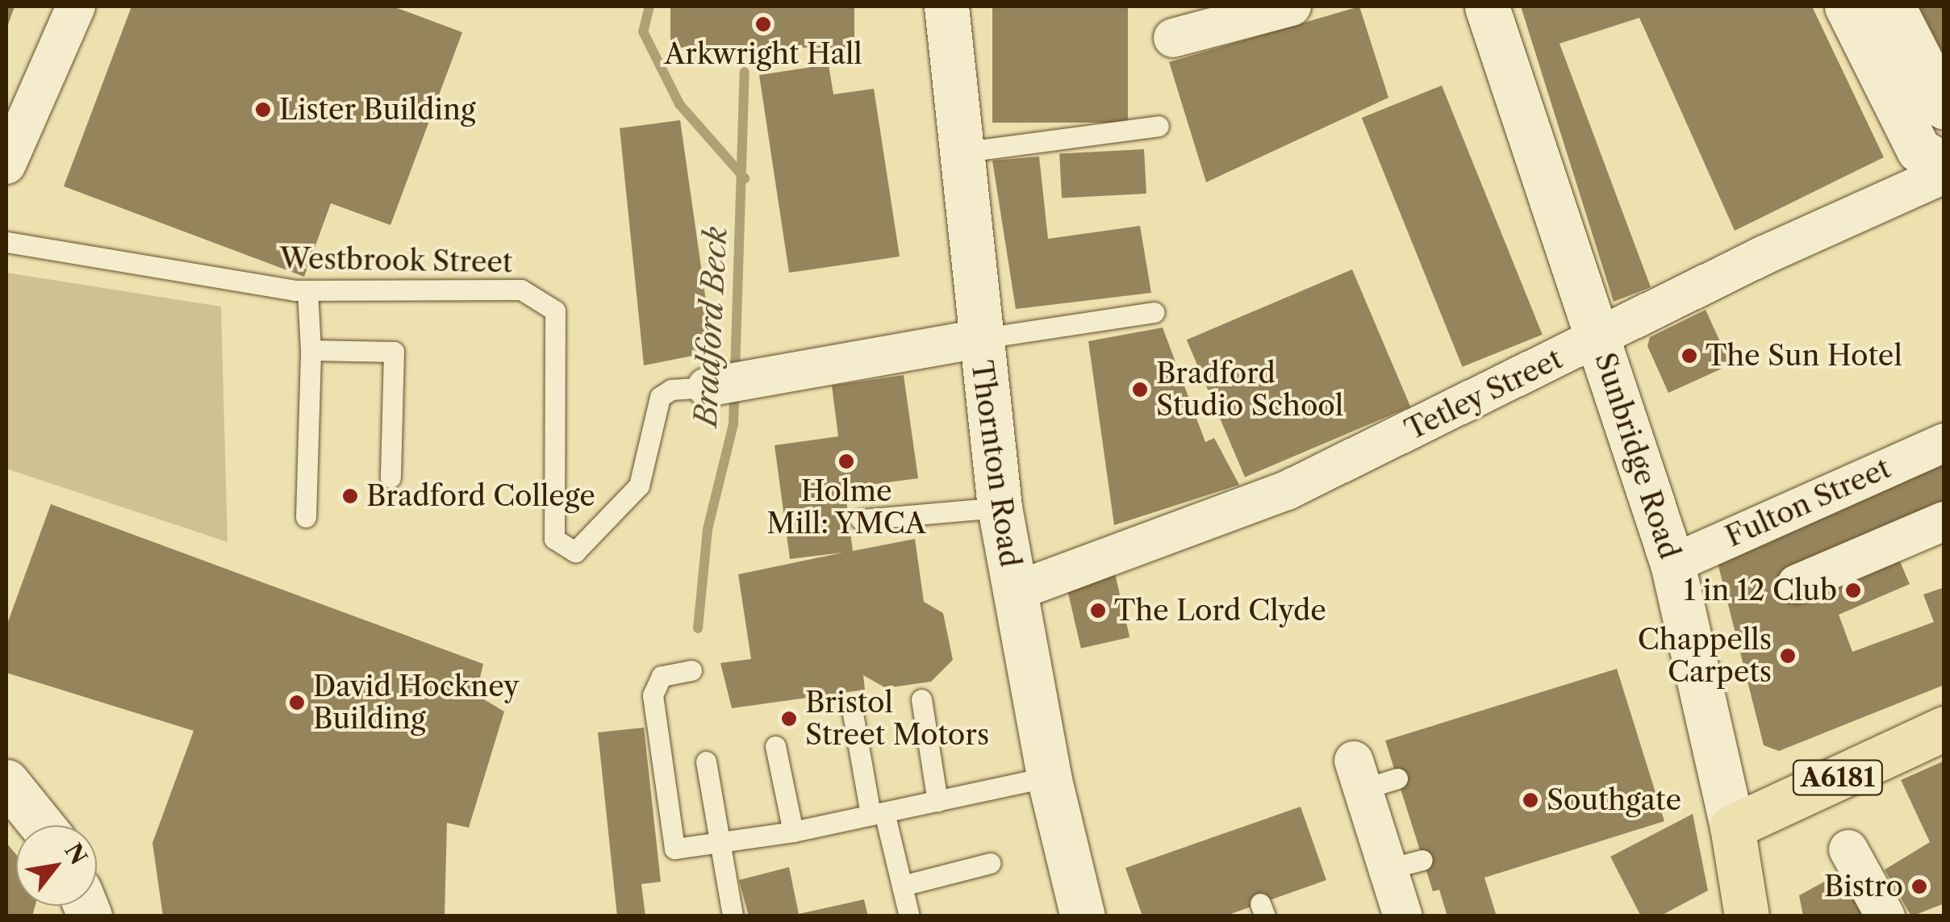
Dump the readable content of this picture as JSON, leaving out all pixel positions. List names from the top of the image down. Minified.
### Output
{"streets":{"main road":["Sunbridge Road","A6181"],"street":["Tetley Street","Thornton Road","Fulton Street"],"lane":["Westbrook Street"]},"crossings":[["Tetley Street","Sunbridge Road"],["Tetley Street","Thornton Road"],["Sunbridge Road","Fulton Street"],["Sunbridge Road","A6181"]],"water":["Bradford Beck"],"places":["Arkwright Hall","Lister Building","The Sun Hotel","Bradford Studio School","Holme Mill: YMCA","Bradford College","1 in 12 Club","The Lord Clyde","Chappells Carpets","David Hockney Building","Bristol Street Motors","Southgate","Bistro"],"north":"top right"}
